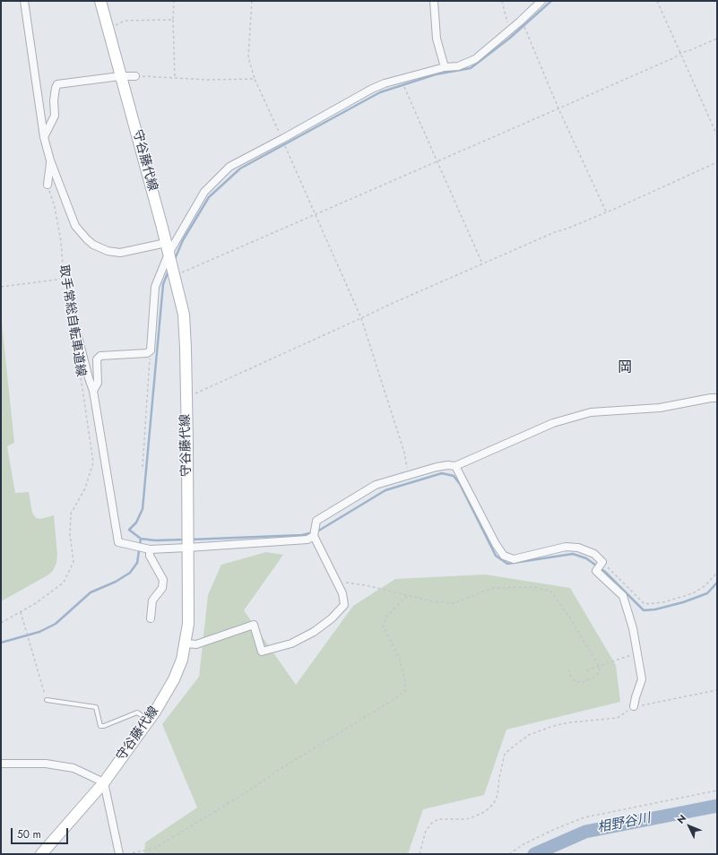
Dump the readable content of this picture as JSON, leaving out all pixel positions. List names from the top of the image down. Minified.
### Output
{"streets":{"main road":["守谷藤代線"],"path":["取手常総自転車道線"]},"districts":["岡"],"water":["相野谷川"],"scale_bar":"50 m","north":"top left"}
